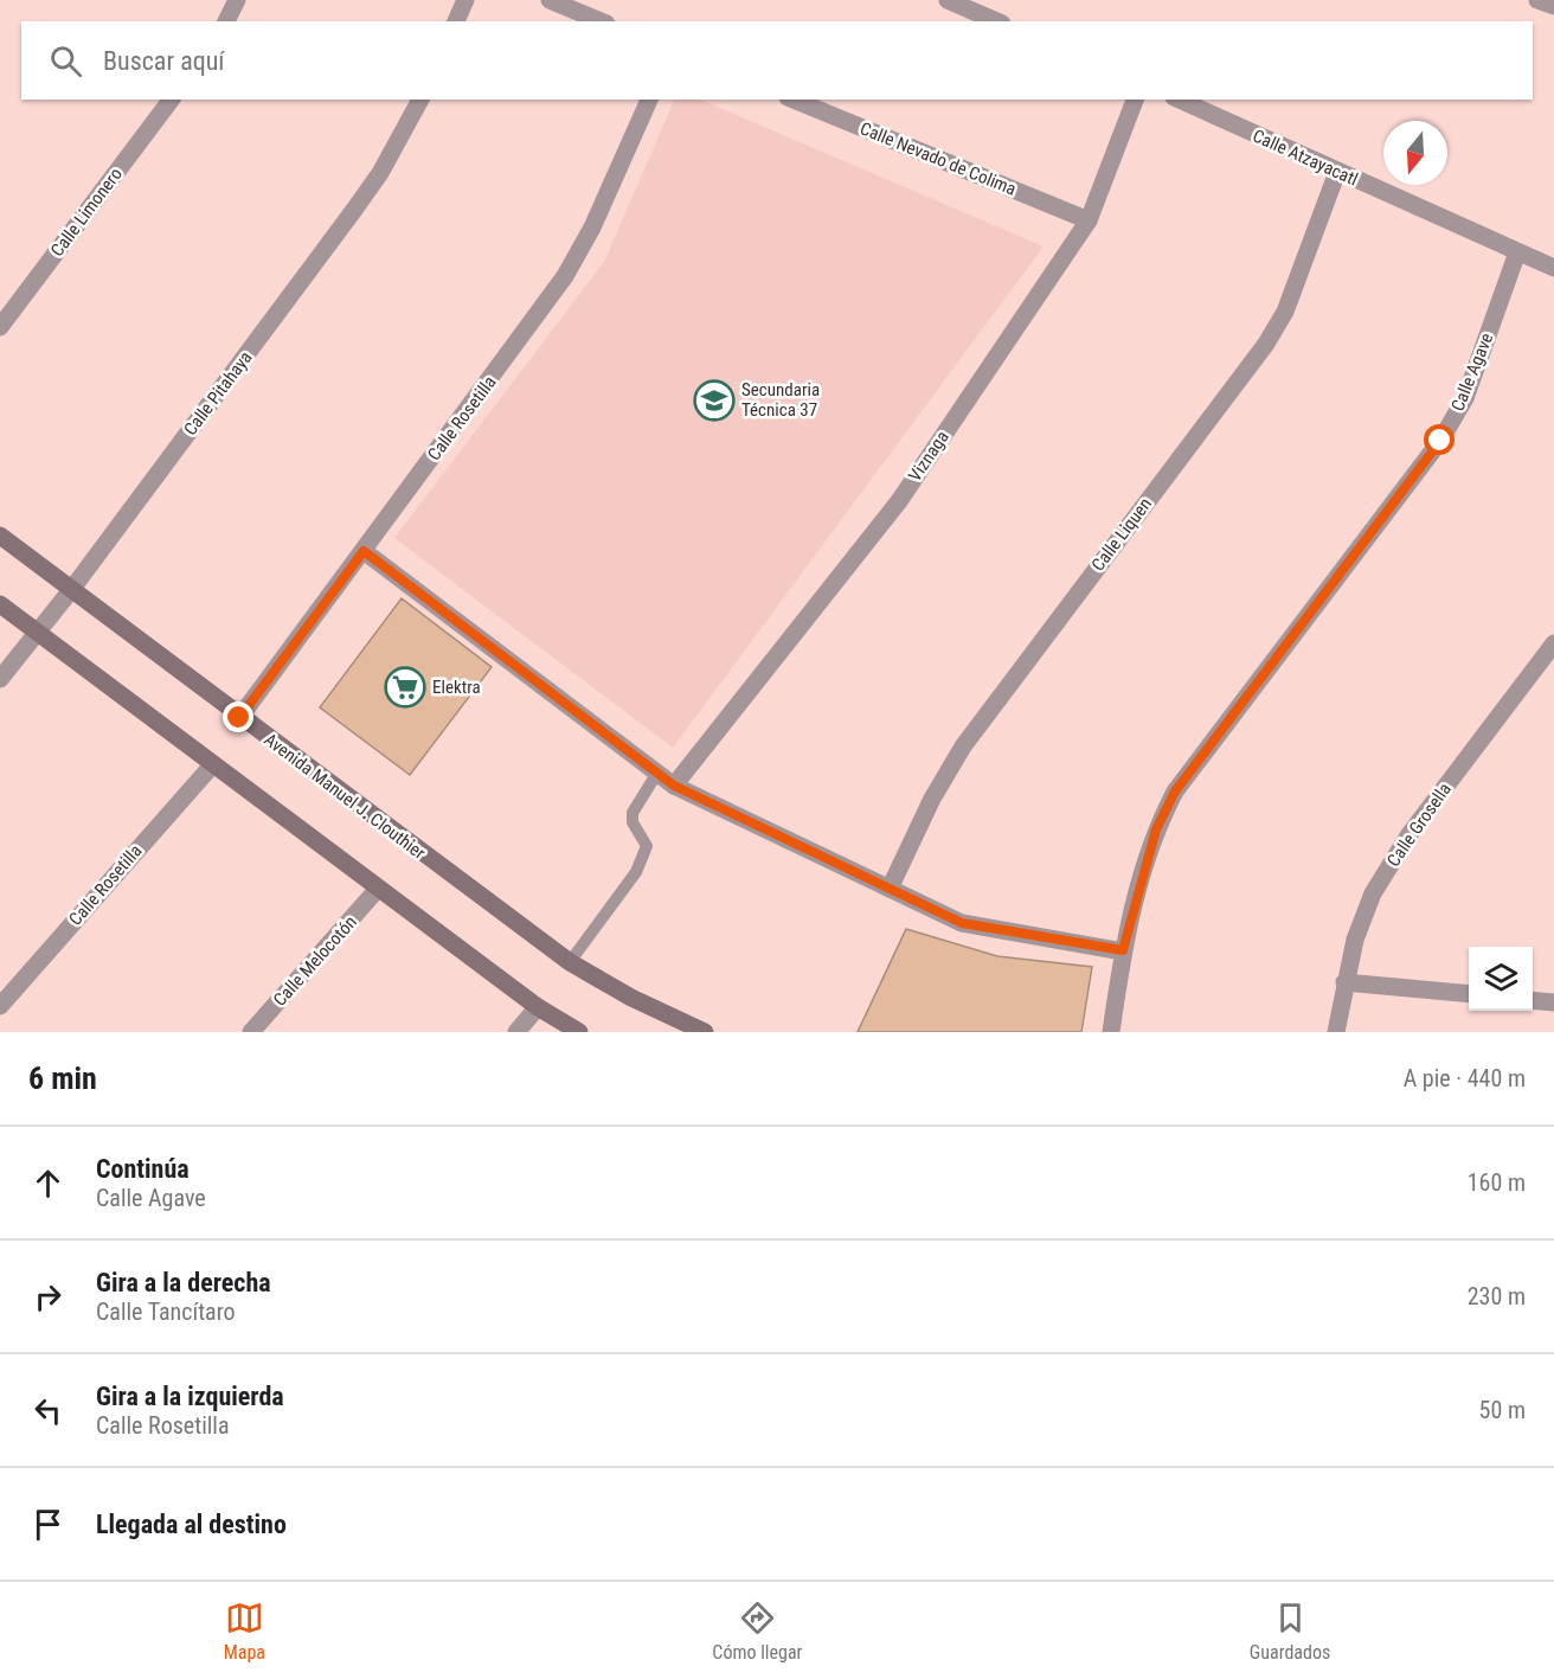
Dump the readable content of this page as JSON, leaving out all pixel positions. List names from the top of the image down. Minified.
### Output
{"streets":{"main road":["Avenida Manuel J. Clouthier"],"street":["Calle Atzayacatl","Calle Nevado de Colima","Calle Limonero","Calle Agave","Calle Pitahaya","Calle Rosetilla","Viznaga","Calle Liquen","Calle Grosella","Calle Melocotón"]},"crossings":[["Calle Atzayacatl","Calle Agave"],["Calle Atzayacatl","Calle Liquen"],["Calle Nevado de Colima","Viznaga"],["Calle Pitahaya","Avenida Manuel J. Clouthier"],["Calle Rosetilla","Avenida Manuel J. Clouthier"]],"places":{"school or university":["Secundaria Técnica 37"],"supermarket":["Elektra"]},"north":"bottom","page":{"search":"Buscar aquí","heading":["6 min","A pie · 440 m"],"list":[["Continúa","Calle Agave","160 m"],["Gira a la derecha","Calle Tancítaro","230 m"],["Gira a la izquierda","Calle Rosetilla","50 m"],"Llegada al destino"],"nav":["Mapa","Cómo llegar","Guardados"]}}
